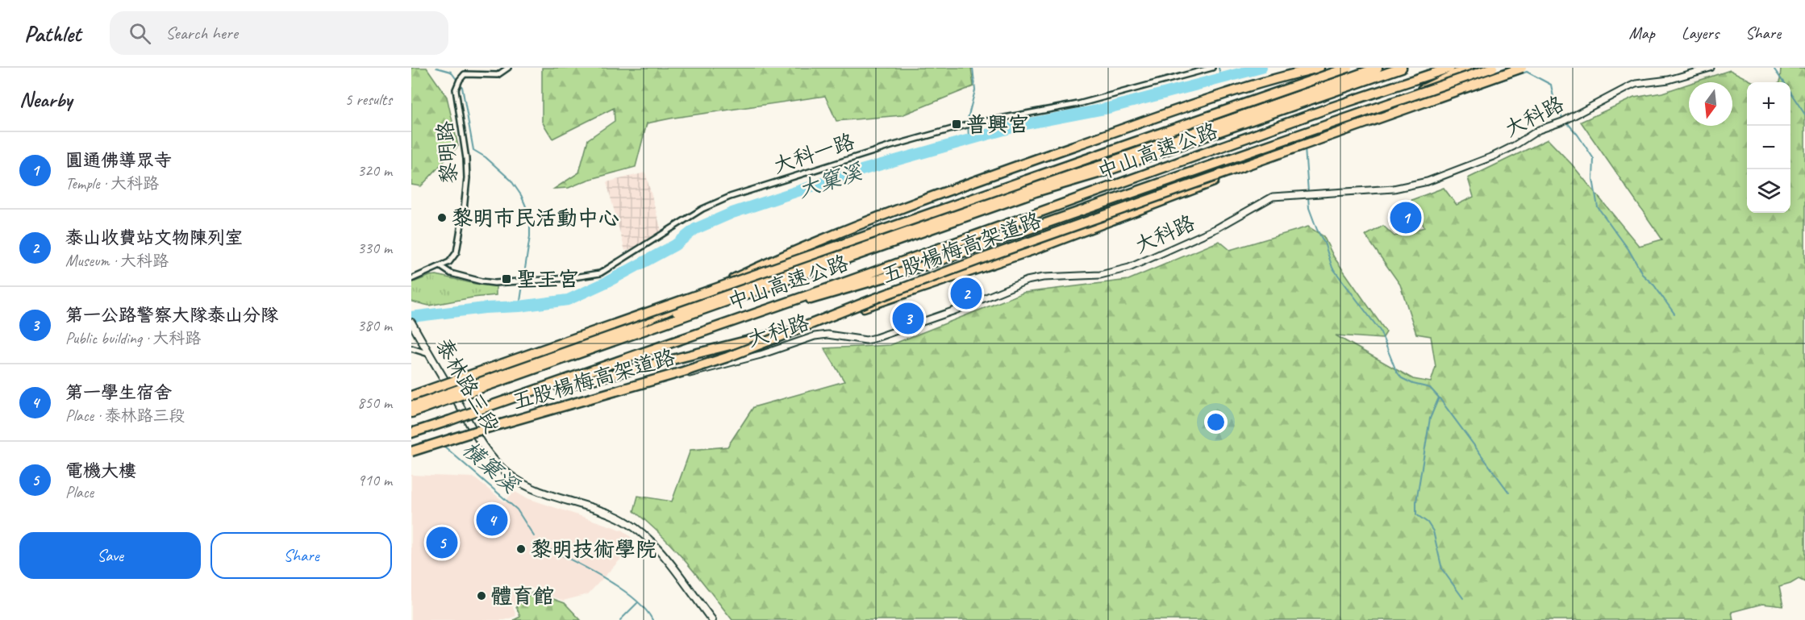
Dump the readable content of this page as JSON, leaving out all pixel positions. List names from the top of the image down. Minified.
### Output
{"streets":{"highway":["中山高速公路","五股楊梅高架道路"],"main road":["泰林路三段"],"street":["大科路","黎明路","大科一路"]},"crossings":[["大科路","泰林路三段"],["黎明路","大科一路"]],"water":["大窠溪","橫窠溪"],"places":{"transit":["普興宮","聖王宮"],"other":["黎明市民活動中心","黎明技術學院","體育館"]},"north":"bottom","page":{"header":"Pathlet","search":"Search here","nav":["Map","Layers","Share"],"heading":["Nearby","5 results"],"map_buttons":["+","−"],"list":[{"mark":"1","name":"圓通佛導眾寺","note":"Temple · 大科路","value":"320 m"},{"mark":"2","name":"泰山收費站文物陳列室","note":"Museum · 大科路","value":"330 m"},{"mark":"3","name":"第一公路警察大隊泰山分隊","note":"Public building · 大科路","value":"380 m"},{"mark":"4","name":"第一學生宿舍","note":"Place · 泰林路三段","value":"850 m"},{"mark":"5","name":"電機大樓","note":"Place","value":"910 m"}],"pins":["1","2","3","4","5"],"buttons":["Save","Share"]}}
